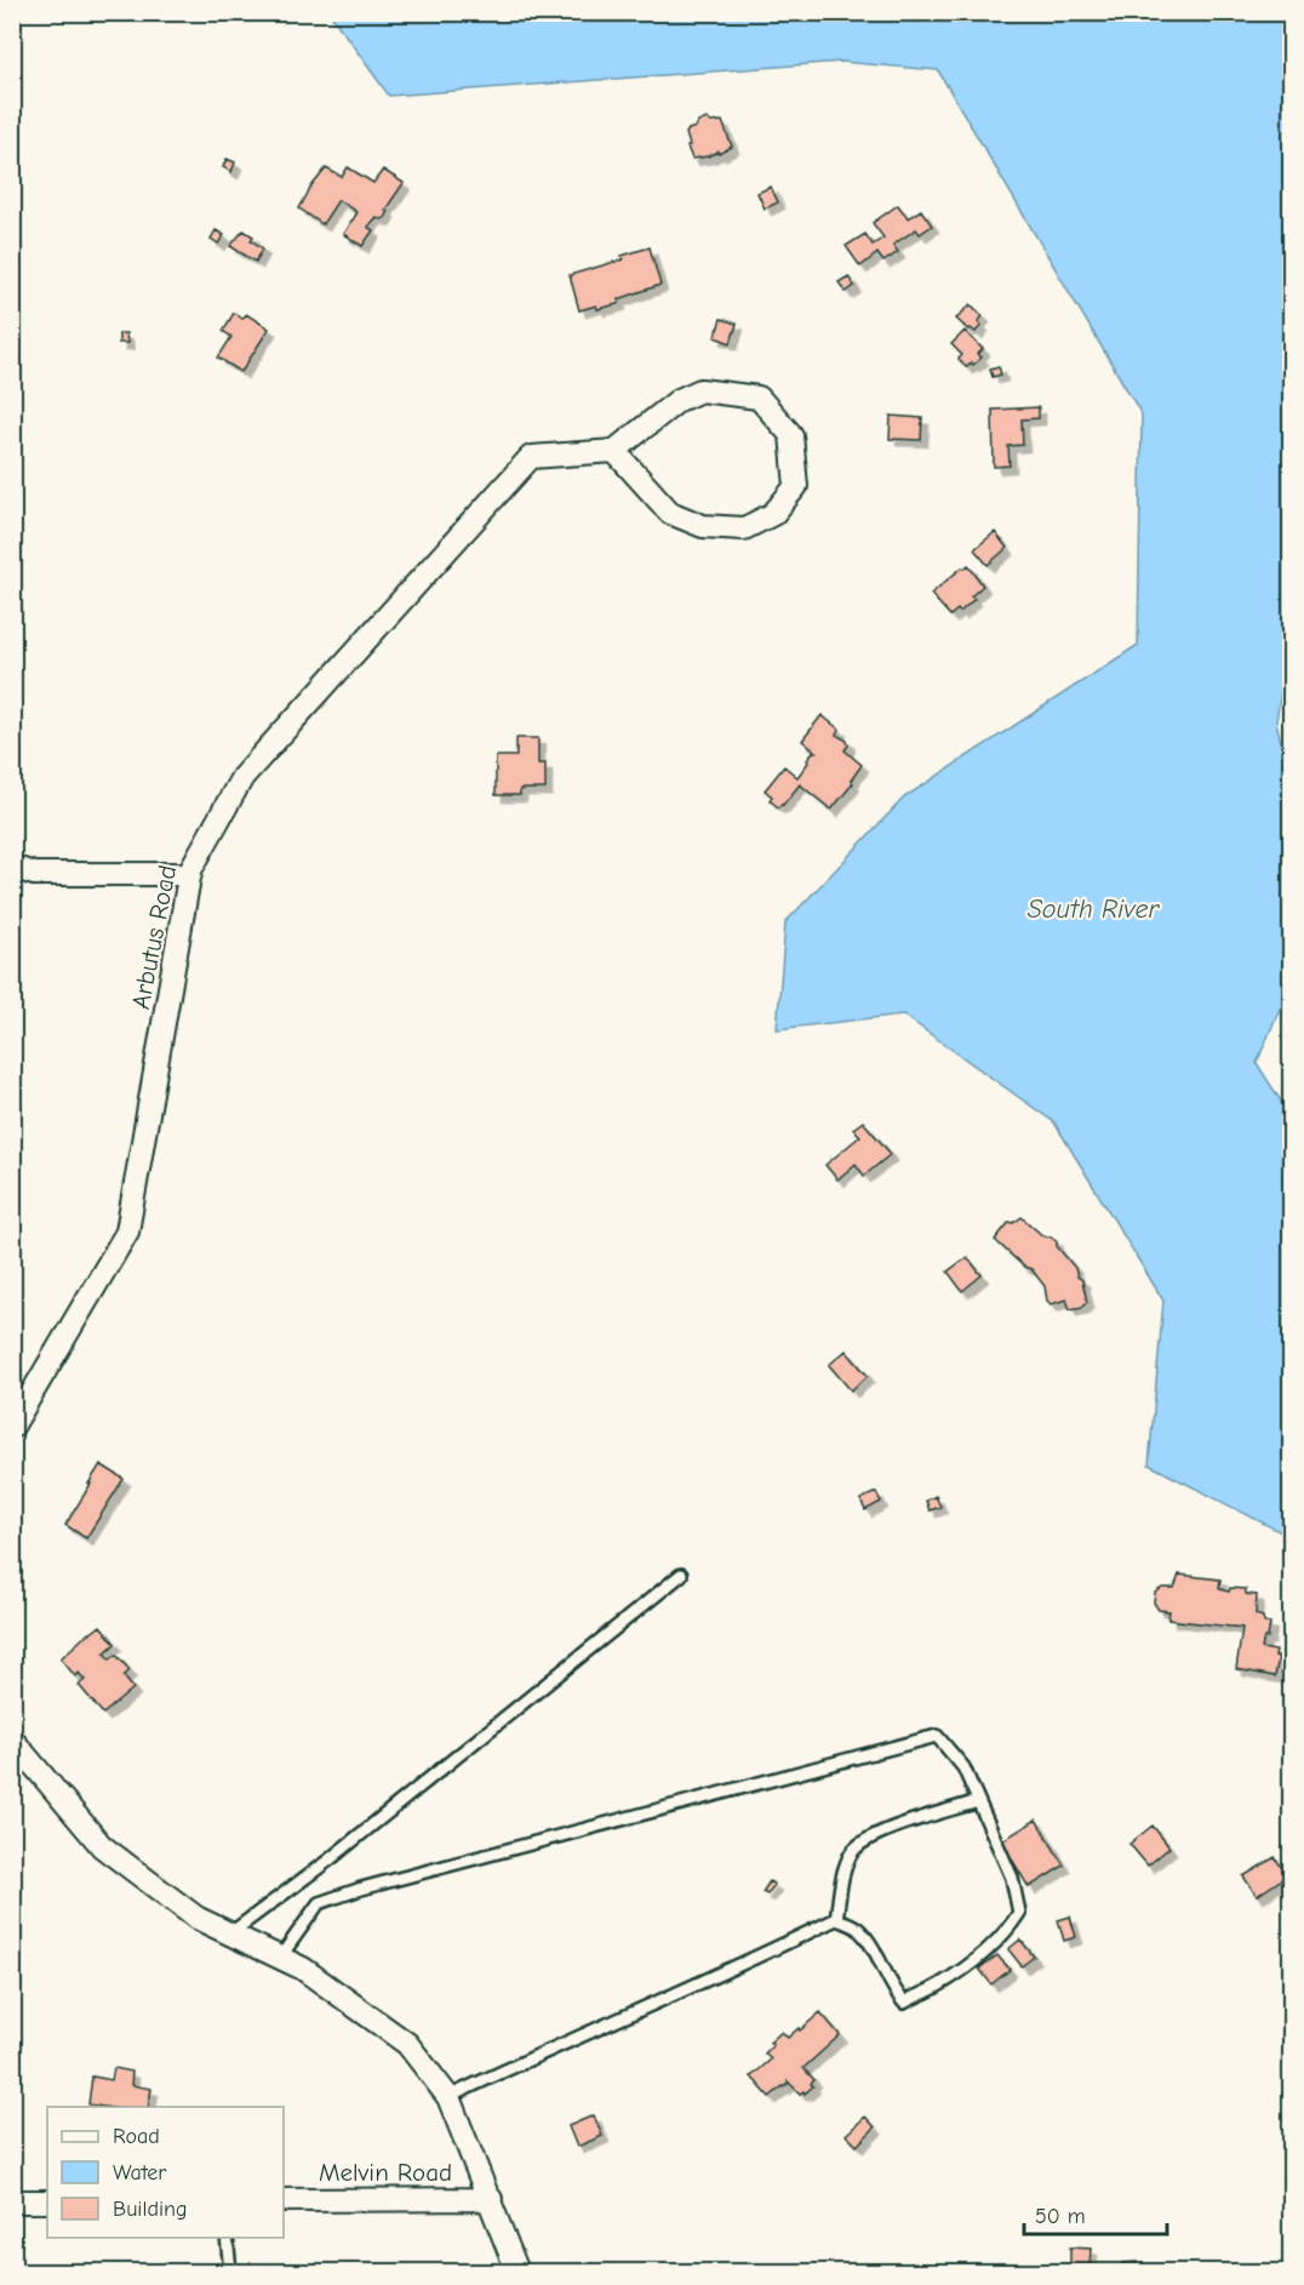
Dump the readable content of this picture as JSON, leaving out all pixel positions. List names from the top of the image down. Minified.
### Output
{"streets":{"street":["Arbutus Road","Melvin Road"]},"water":["South River"],"legend":["Road","Water","Building"],"scale_bar":"50 m"}
